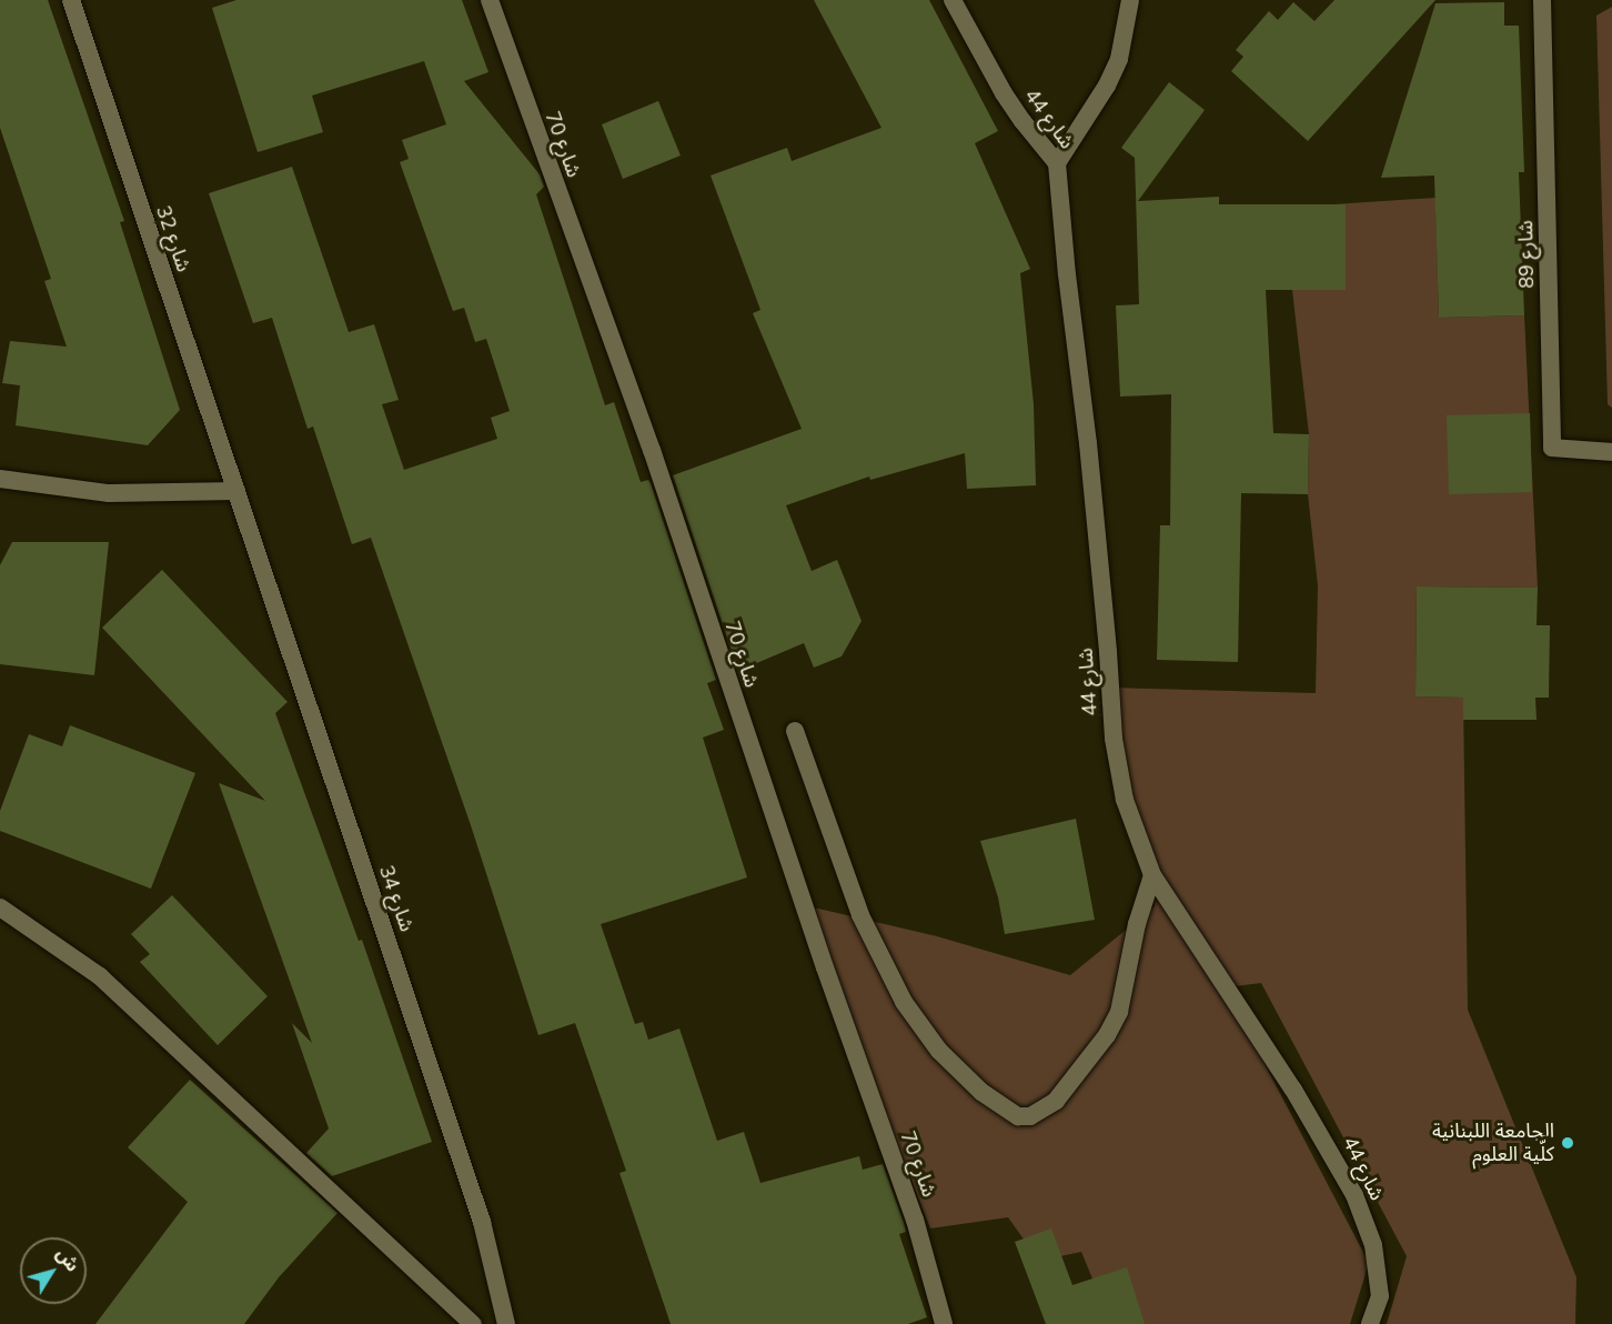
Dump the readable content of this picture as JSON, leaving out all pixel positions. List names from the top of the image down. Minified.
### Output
{"streets":{"street":["شارع 44","شارع 70","شارع 32","شارع 89","شارع 34"]},"crossings":[["شارع 32","شارع 34"]],"places":["الجامعة اللبنانية كلّية العلوم"],"north":"top right"}
